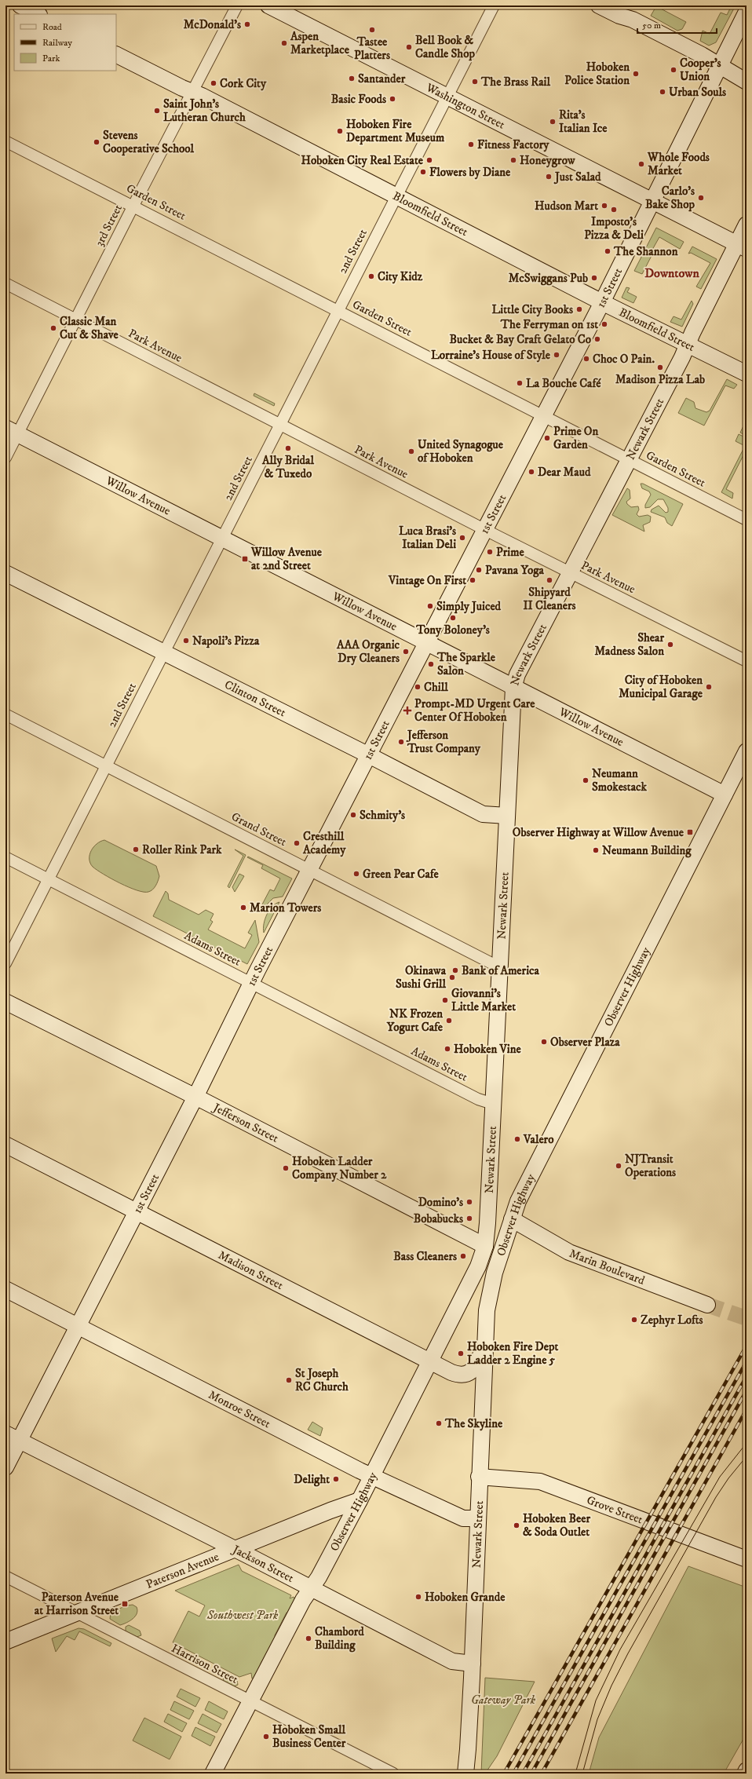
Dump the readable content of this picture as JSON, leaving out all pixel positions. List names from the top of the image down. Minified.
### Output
{"streets":{"street":["Washington Street","Garden Street","Bloomfield Street","3rd Street","2nd Street","1st Street","Park Avenue","Newark Street","Willow Avenue","Clinton Street","Grand Street","Adams Street","Observer Highway","Jefferson Street","Marin Boulevard","Madison Street","Monroe Street","Grove Street","Jackson Street","Paterson Avenue","Harrison Street"]},"crossings":[["Washington Street","2nd Street"],["Washington Street","1st Street"],["Washington Street","Newark Street"],["Garden Street","3rd Street"],["Garden Street","2nd Street"],["Garden Street","1st Street"],["Garden Street","Newark Street"],["Bloomfield Street","3rd Street"],["Bloomfield Street","2nd Street"],["Bloomfield Street","1st Street"],["Bloomfield Street","Newark Street"],["3rd Street","Park Avenue"],["3rd Street","Willow Avenue"],["2nd Street","Park Avenue"],["2nd Street","Willow Avenue"],["2nd Street","Clinton Street"],["2nd Street","Grand Street"],["2nd Street","Adams Street"],["1st Street","Park Avenue"],["1st Street","Willow Avenue"],["1st Street","Clinton Street"],["1st Street","Grand Street"],["1st Street","Adams Street"],["1st Street","Jefferson Street"],["1st Street","Madison Street"],["1st Street","Monroe Street"],["1st Street","Jackson Street"],["Park Avenue","Newark Street"],["Newark Street","Willow Avenue"],["Newark Street","Clinton Street"],["Newark Street","Grand Street"],["Newark Street","Adams Street"],["Newark Street","Observer Highway"],["Newark Street","Jefferson Street"],["Newark Street","Madison Street"],["Newark Street","Monroe Street"],["Newark Street","Grove Street"],["Newark Street","Jackson Street"],["Willow Avenue","Observer Highway"],["Observer Highway","Jefferson Street"],["Observer Highway","Marin Boulevard"],["Observer Highway","Madison Street"],["Observer Highway","Monroe Street"],["Observer Highway","Jackson Street"],["Observer Highway","Paterson Avenue"],["Observer Highway","Harrison Street"],["Jackson Street","Paterson Avenue"],["Paterson Avenue","Harrison Street"]],"districts":["Downtown"],"parks":["Southwest Park","Gateway Park"],"places":{"other":["McDonald's","Tastee Platters","Aspen Marketplace","Bell Book & Candle Shop","Cooper's Union","Hoboken Police Station","Santander","The Brass Rail","Cork City","Urban Souls","Basic Foods","Saint John's Lutheran Church","Rita's Italian Ice","Hoboken Fire Department Museum","Stevens Cooperative School","Fitness Factory","Hoboken City Real Estate","Honeygrow","Whole Foods Market","Flowers by Diane","Just Salad","Carlo's Bake Shop","Hudson Mart","Imposto’s Pizza & Deli","The Shannon","City Kidz","McSwiggans Pub","Little City Books","The Ferryman on 1st","Classic Man Cut & Shave","Bucket & Bay Craft Gelato Co","Lorraine's House of Style","Choc O Pain.","Madison Pizza Lab","La Bouche Café","Prime On Garden","Ally Bridal & Tuxedo","United Synagogue of Hoboken","Dear Maud","Luca Brasi's Italian Deli","Prime","Pavana Yoga","Vintage On First","Shipyard II Cleaners","Simply Juiced","Tony Boloney's","Napoli’s Pizza","Shear Madness Salon","AAA Organic Dry Cleaners","The Sparkle Salon","Chill","City of Hoboken Municipal Garage","Jefferson Trust Company","Neumann Smokestack","Schmity's","Cresthill Academy","Roller Rink Park","Neumann Building","Green Pear Cafe","Marion Towers","Bank of America","Okinawa Sushi Grill","Giovanni's Little Market","NK Frozen Yogurt Cafe","Observer Plaza","Hoboken Vine","Valero","NJTransit Operations","Hoboken Ladder Company Number 2","Domino's","Bobabucks","Bass Cleaners","Zephyr Lofts","Hoboken Fire Dept Ladder 2 Engine 5","St Joseph RC Church","The Skyline","Delight","Hoboken Beer & Soda Outlet","Hoboken Grande","Chambord Building","Hoboken Small Business Center"],"transit":["Willow Avenue at 2nd Street","Observer Highway at Willow Avenue","Paterson Avenue at Harrison Street"],"health":["Prompt-MD Urgent Care Center Of Hoboken"]},"legend":["Road","Railway","Park"],"scale_bar":"50 m"}
